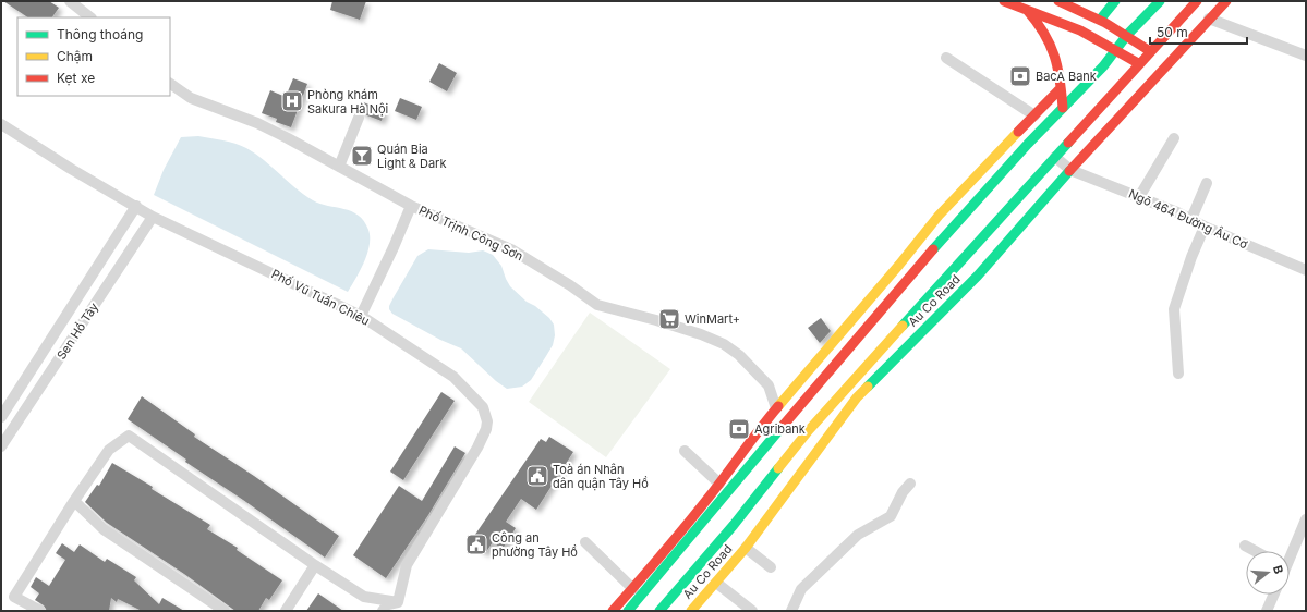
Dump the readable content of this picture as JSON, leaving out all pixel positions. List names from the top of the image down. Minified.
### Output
{"streets":{"main road":["Au Co Road"],"street":["Ngõ 464 Đường Âu Cơ","Phố Trịnh Công Sơn","Phố Vũ Tuấn Chiêu","Sen Hồ Tây"]},"crossings":[["Ngõ 464 Đường Âu Cơ","Au Co Road"],["Phố Vũ Tuấn Chiêu","Sen Hồ Tây"]],"places":{"bank":["BacA Bank","Agribank"],"hospital":["Phòng khám Sakura Hà Nội"],"bar":["Quán Bia Light & Dark"],"supermarket":["WinMart+"],"public building":["Toà án Nhân dân quận Tây Hồ","Công an phường Tây Hồ"]},"legend":["Thông thoáng","Chậm","Kẹt xe"],"scale_bar":"50 m","north":"right"}
